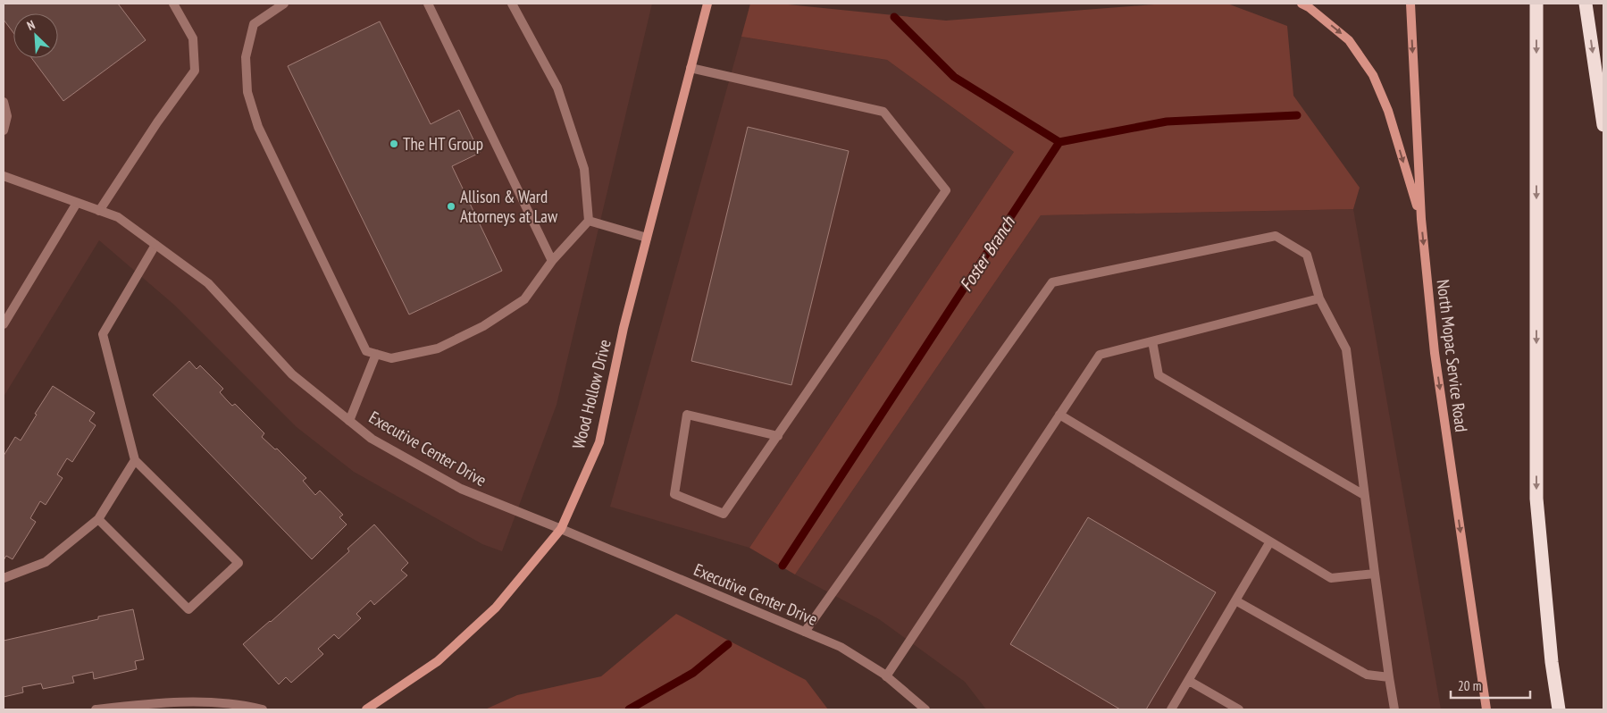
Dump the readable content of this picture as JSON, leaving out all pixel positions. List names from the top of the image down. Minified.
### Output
{"streets":{"main road":["North Mopac Service Road","Wood Hollow Drive"],"street":["Executive Center Drive"]},"crossings":[["Wood Hollow Drive","Executive Center Drive"]],"one_way":["North Mopac Service Road"],"water":["Foster Branch"],"places":["The HT Group","Allison & Ward Attorneys at Law"],"scale_bar":"20 m","north":"top left"}
